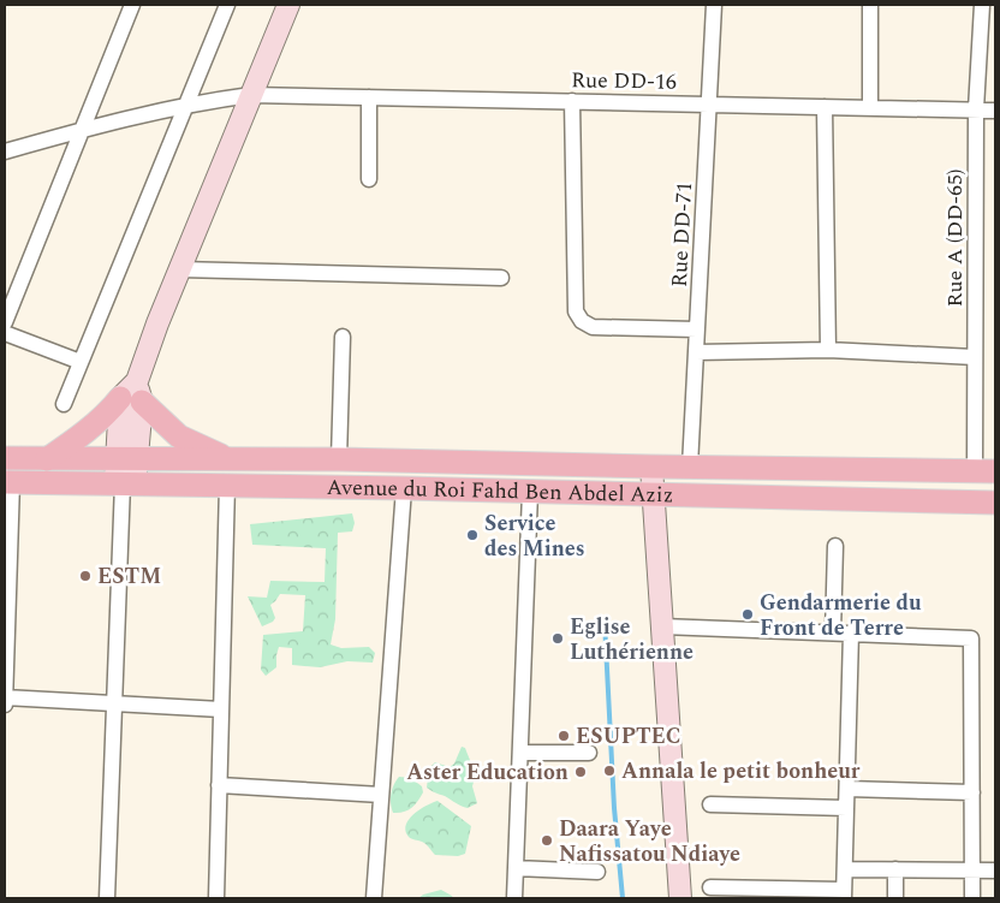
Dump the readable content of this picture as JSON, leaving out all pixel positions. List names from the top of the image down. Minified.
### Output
{"streets":{"main road":["Avenue du Roi Fahd Ben Abdel Aziz"],"street":["Rue DD-16","Rue DD-71","Rue A (DD-65)"]},"crossings":[["Rue DD-16","Rue DD-71"],["Rue DD-16","Rue A (DD-65)"],["Rue DD-71","Avenue du Roi Fahd Ben Abdel Aziz"],["Rue A (DD-65)","Avenue du Roi Fahd Ben Abdel Aziz"]],"places":["Service des Mines","ESTM","Gendarmerie du Front de Terre","Eglise Luthérienne","ESUPTEC","Annala le petit bonheur","Aster Education","Daara Yaye Nafissatou Ndiaye"]}
